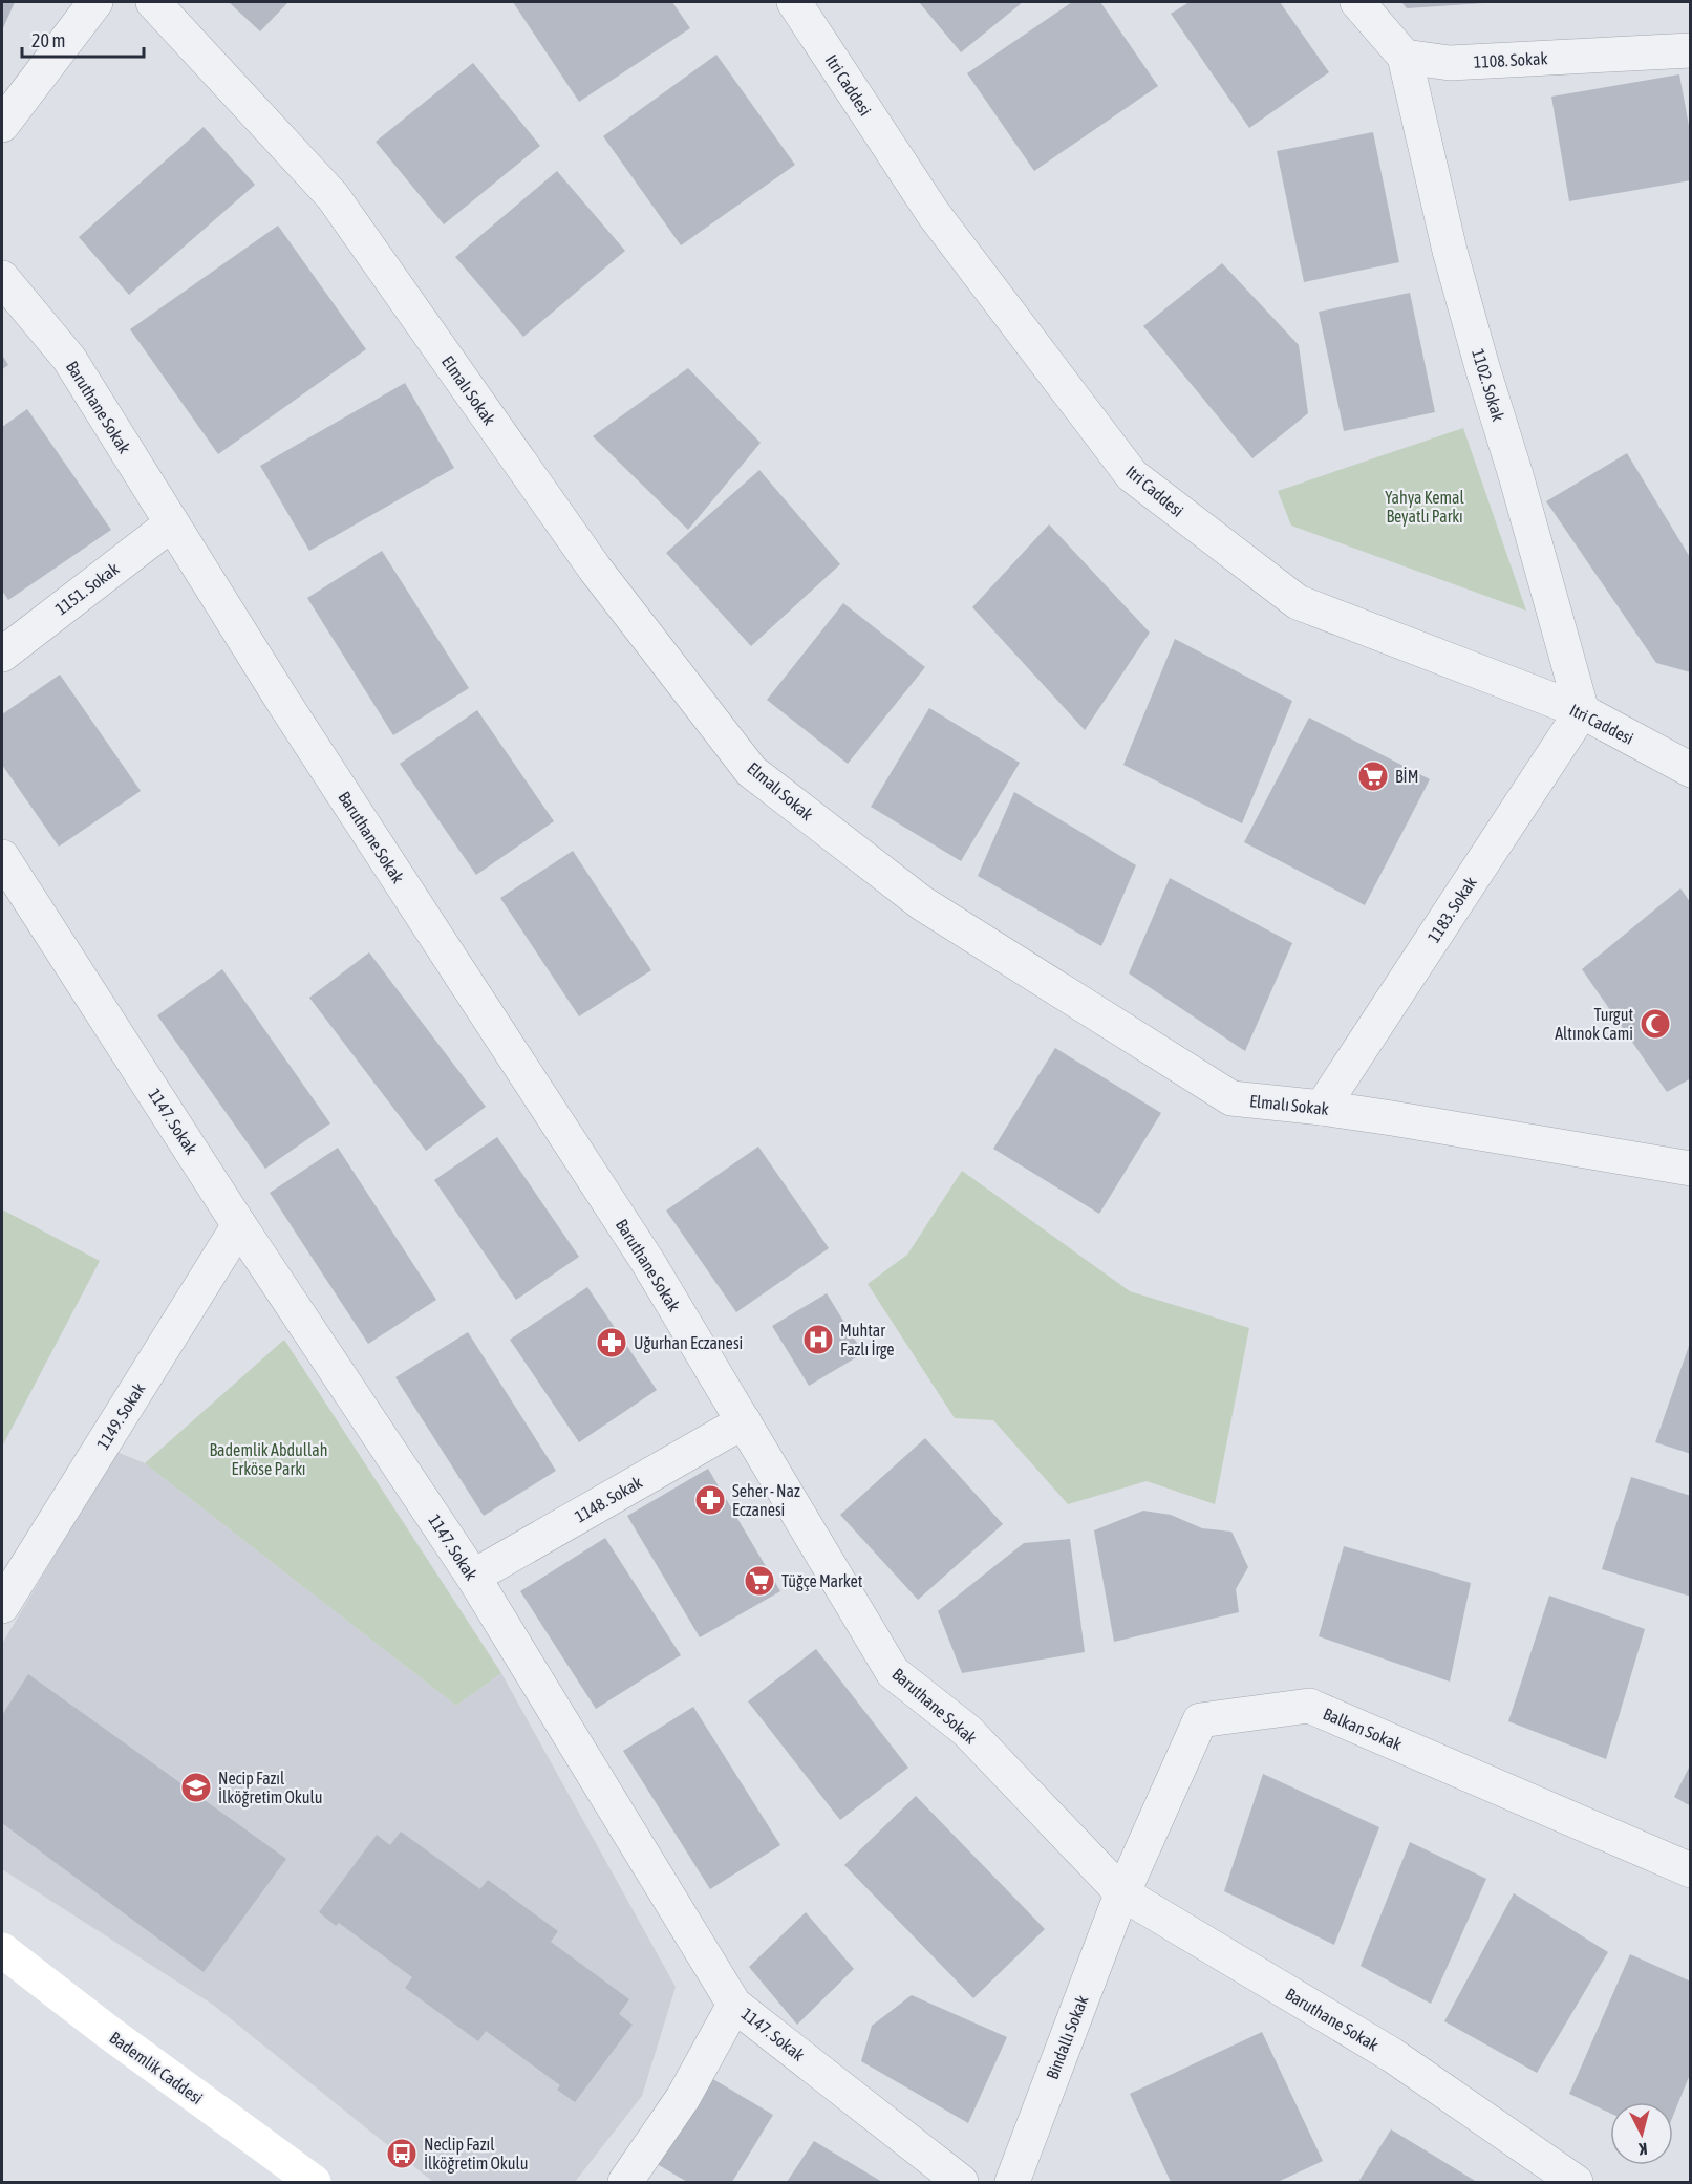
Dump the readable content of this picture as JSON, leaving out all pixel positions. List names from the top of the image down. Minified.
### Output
{"streets":{"street":["1108. Sokak","Itri Caddesi","1102. Sokak","Elmalı Sokak","Baruthane Sokak","1151. Sokak","1183. Sokak","1147. Sokak","1149. Sokak","1148. Sokak","Balkan Sokak","Bindallı Sokak","Bademlik Caddesi"]},"crossings":[["1108. Sokak","1102. Sokak"],["Itri Caddesi","1102. Sokak"],["Itri Caddesi","1183. Sokak"],["1102. Sokak","1183. Sokak"],["Elmalı Sokak","1183. Sokak"],["Baruthane Sokak","1151. Sokak"],["Baruthane Sokak","1148. Sokak"],["Baruthane Sokak","Balkan Sokak"],["Baruthane Sokak","Bindallı Sokak"],["1147. Sokak","1149. Sokak"],["1147. Sokak","1148. Sokak"],["Balkan Sokak","Bindallı Sokak"]],"parks":["Yahya Kemal Beyatlı Parkı","Bademlik Abdullah Erköse Parkı"],"places":{"supermarket":["BİM","Tüğçe Market"],"mosque":["Turgut Altınok Cami"],"hospital":["Muhtar Fazlı İrge"],"pharmacy":["Uğurhan Eczanesi","Seher - Naz Eczanesi"],"school or university":["Necip Fazıl İlköğretim Okulu"],"bus stop":["Neclip Fazıl İlköğretim Okulu"]},"scale_bar":"20 m","north":"bottom"}
